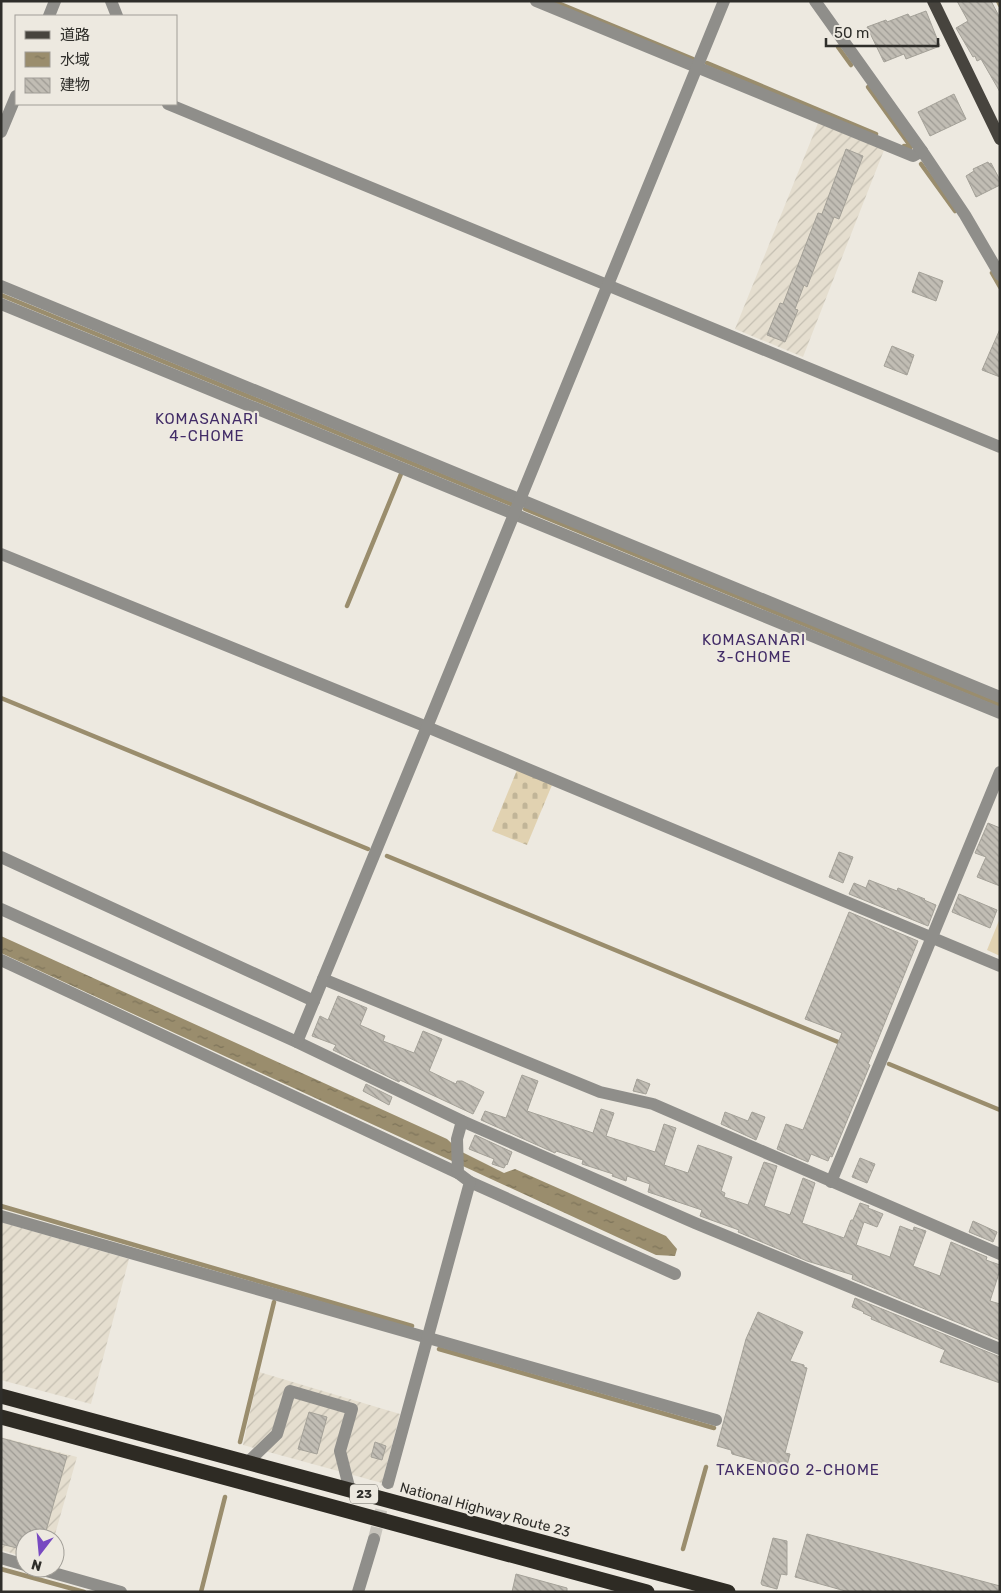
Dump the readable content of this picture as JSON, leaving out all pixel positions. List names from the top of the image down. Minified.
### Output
{"streets":{"highway":["23","National Highway Route 23"]},"districts":["KOMASANARI 4-CHOME","KOMASANARI 3-CHOME","TAKENOGO 2-CHOME"],"legend":["道路","水域","建物"],"scale_bar":"50 m","north":"bottom"}
